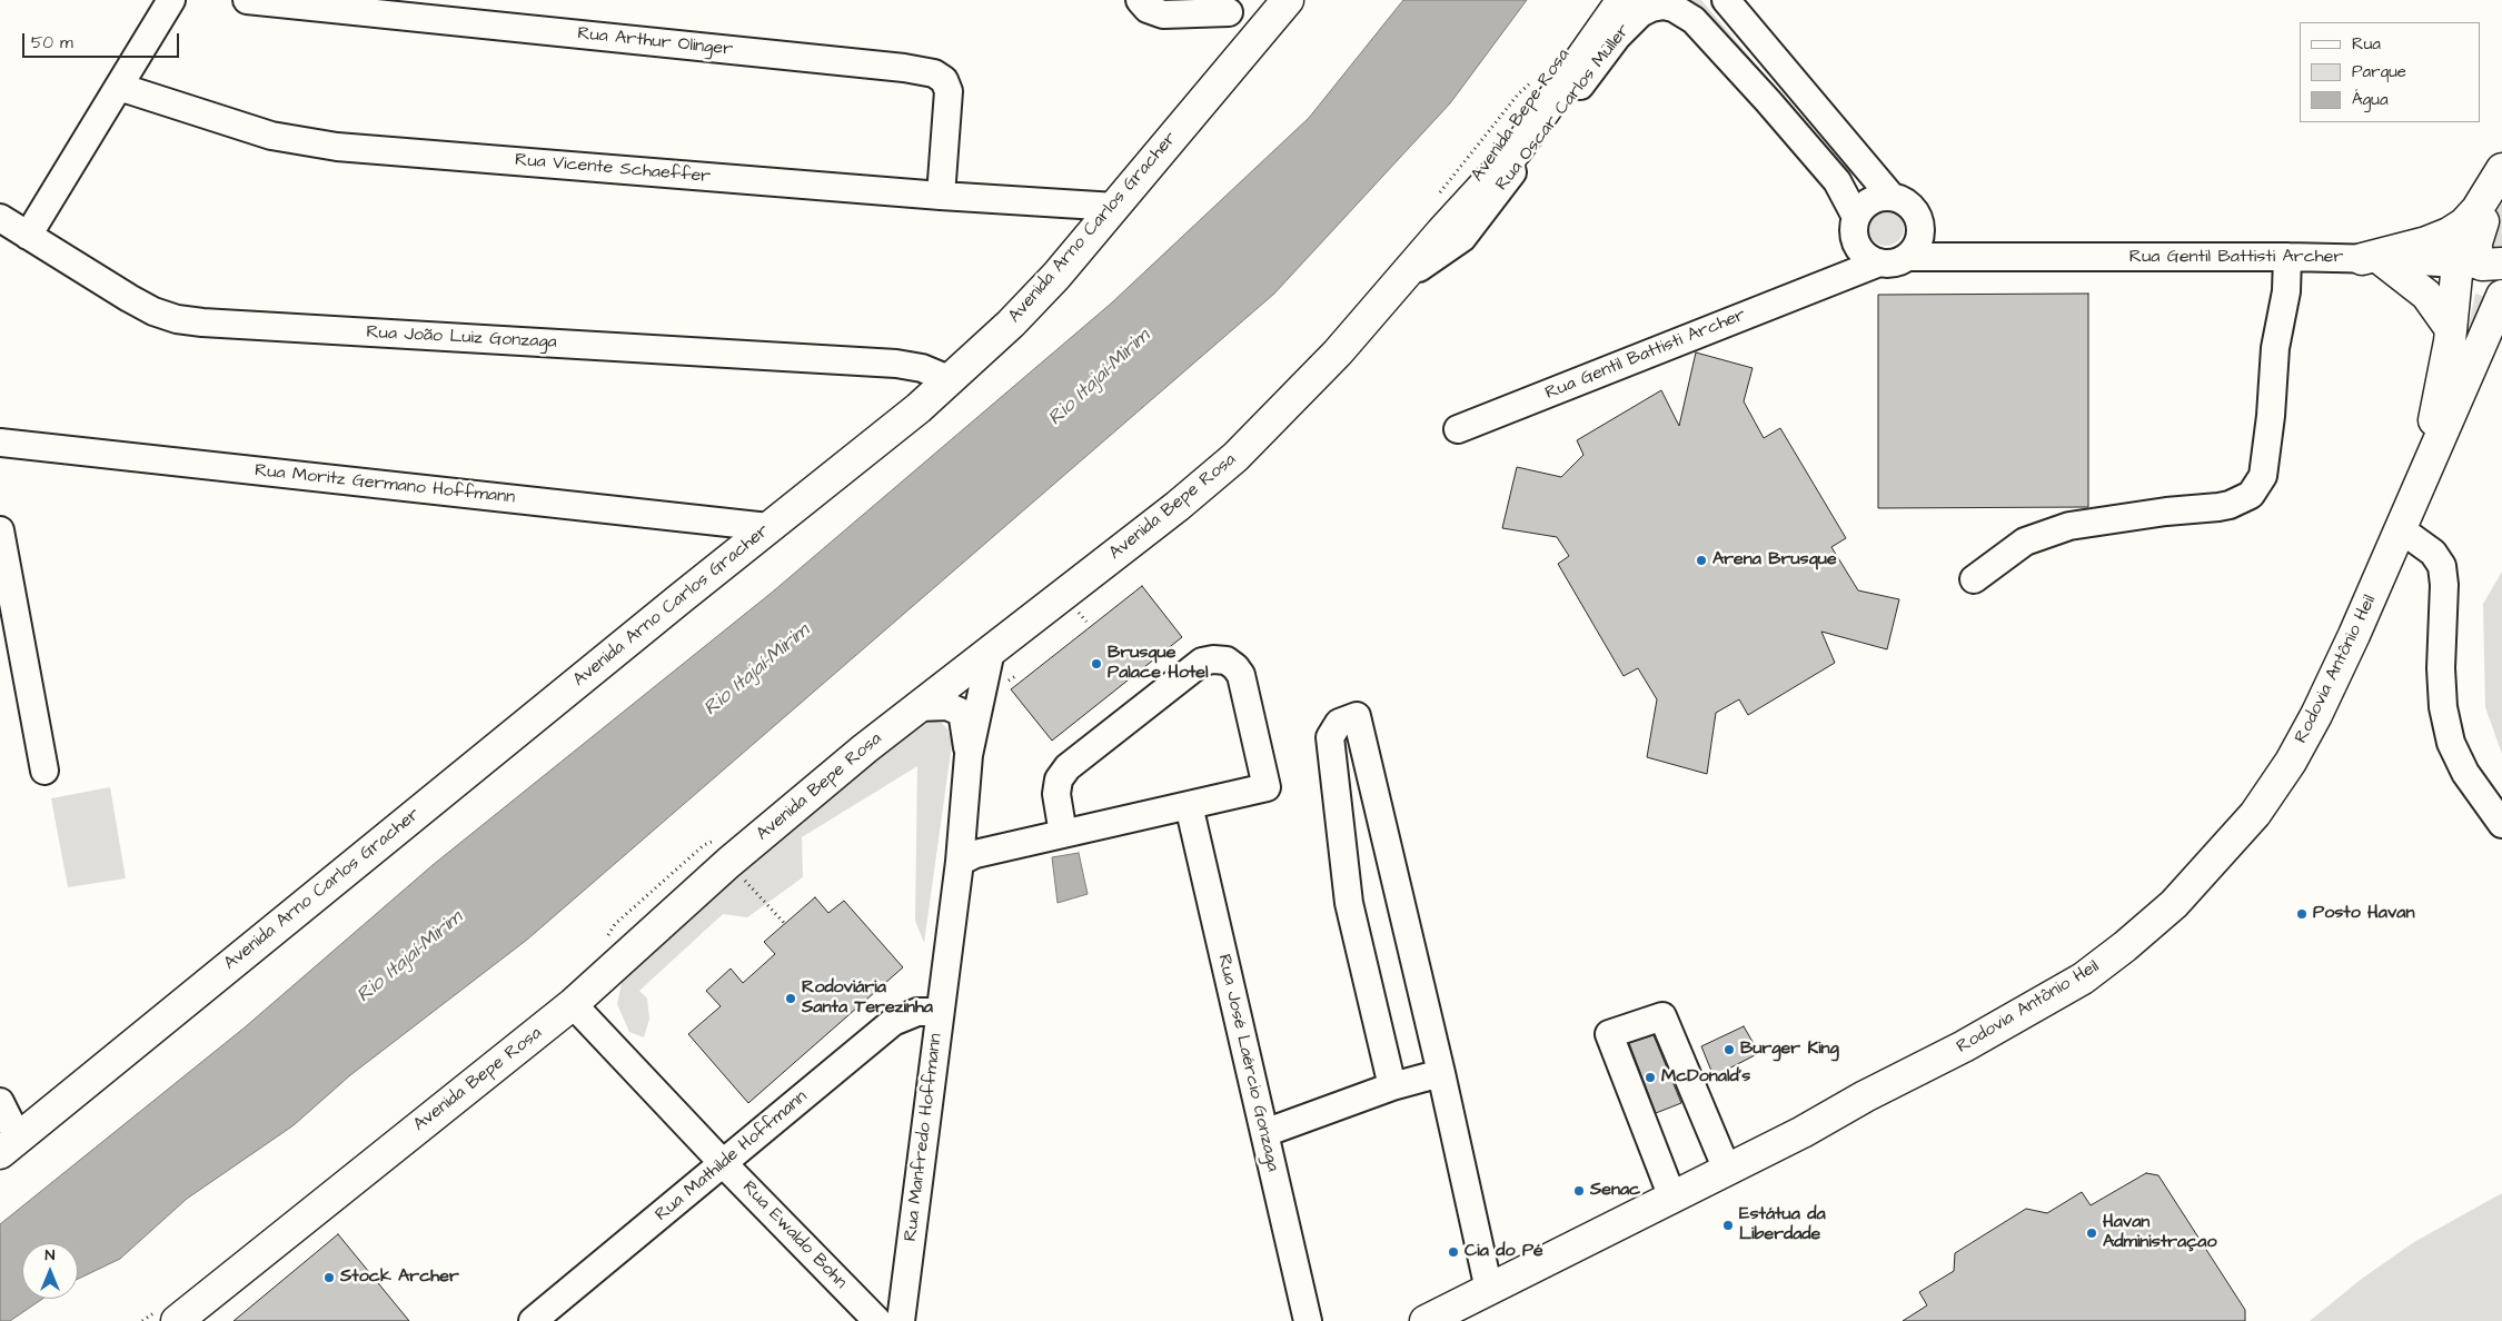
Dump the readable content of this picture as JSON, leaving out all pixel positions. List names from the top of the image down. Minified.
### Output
{"streets":{"main road":["Rua Oscar Carlos Müller","Avenida Bepe Rosa","Avenida Arno Carlos Gracher","Rodovia Antônio Heil"],"street":["Rua Arthur Olinger","Rua Vicente Schaeffer","Rua Gentil Battisti Archer","Rua João Luiz Gonzaga","Rua Moritz Germano Hoffmann","Rua José Laércio Gonzaga","Rua Manfredo Hoffmann","Rua Mathilde Hoffmann","Rua Ewaldo Bohn"]},"crossings":[["Rua Arthur Olinger","Rua Vicente Schaeffer"],["Rua Oscar Carlos Müller","Avenida Bepe Rosa"],["Rua Oscar Carlos Müller","Rua Gentil Battisti Archer"],["Avenida Bepe Rosa","Rua Manfredo Hoffmann"],["Avenida Bepe Rosa","Rua Ewaldo Bohn"],["Rua Vicente Schaeffer","Avenida Arno Carlos Gracher"],["Avenida Arno Carlos Gracher","Rua João Luiz Gonzaga"],["Avenida Arno Carlos Gracher","Rua Moritz Germano Hoffmann"],["Rua Gentil Battisti Archer","Rodovia Antônio Heil"],["Rua Manfredo Hoffmann","Rua Mathilde Hoffmann"],["Rua Mathilde Hoffmann","Rua Ewaldo Bohn"]],"water":["Rio Itajaí-Mirim"],"places":["Arena Brusque","Brusque Palace Hotel","Posto Havan","Rodoviária Santa Terezinha","Burger King","McDonald's","Senac","Estátua da Liberdade","Havan Administraçao","Cia do Pé","Stock Archer"],"legend":["Rua","Parque","Água"],"scale_bar":"50 m","north":"top"}
